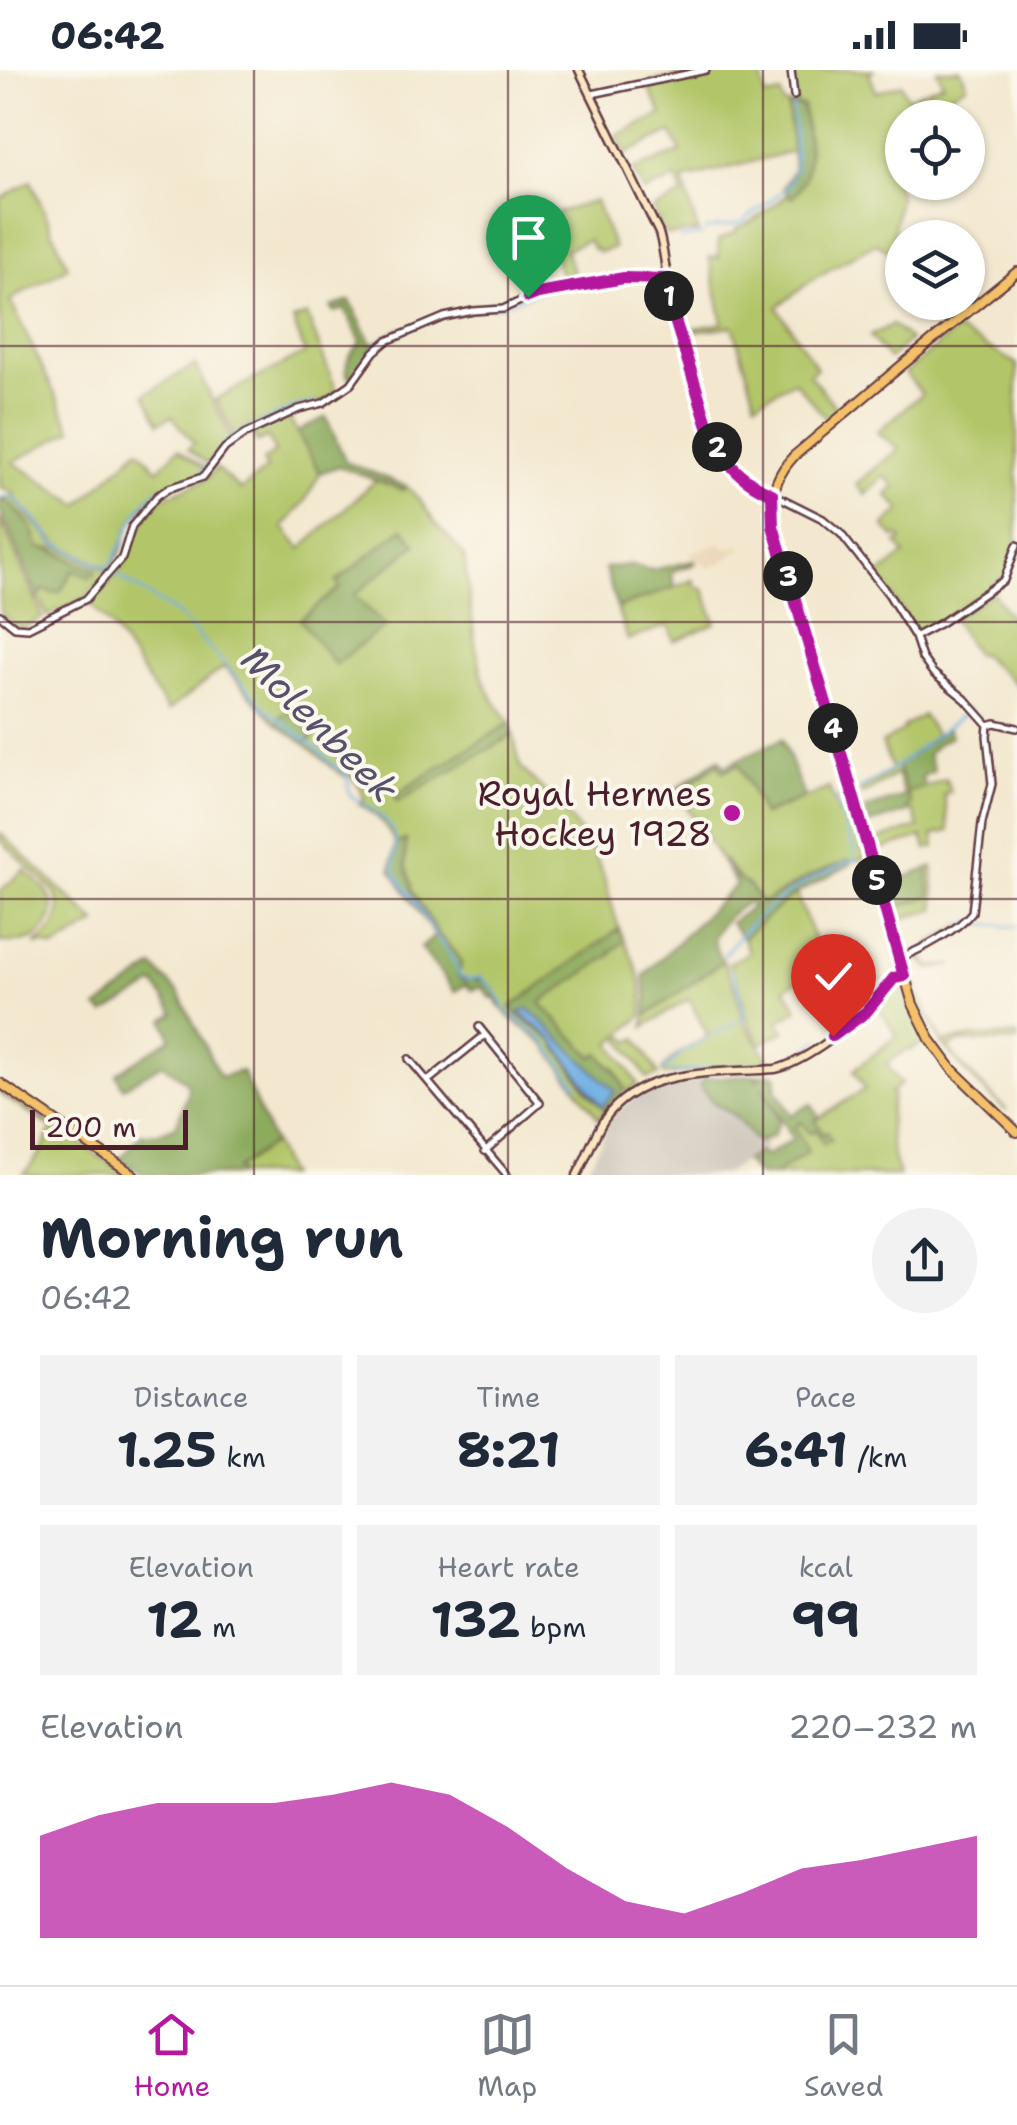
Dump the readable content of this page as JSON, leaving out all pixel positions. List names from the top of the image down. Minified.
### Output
{"water":["Molenbeek"],"places":["Royal Hermes Hockey 1928"],"scale_bar":"200 m","page":{"status":"06:42","pins":["1","2","3","4","5"],"scale":"200 m","heading":["Morning run","06:42"],"stats":[["Distance","1.25 km"],["Time","8:21"],["Pace","6:41 /km"],["Elevation","12 m"],["Heart rate","132 bpm"],["kcal","99"]],"chart":["Elevation","220–232 m"],"tabs":["Home","Map","Saved"]}}
